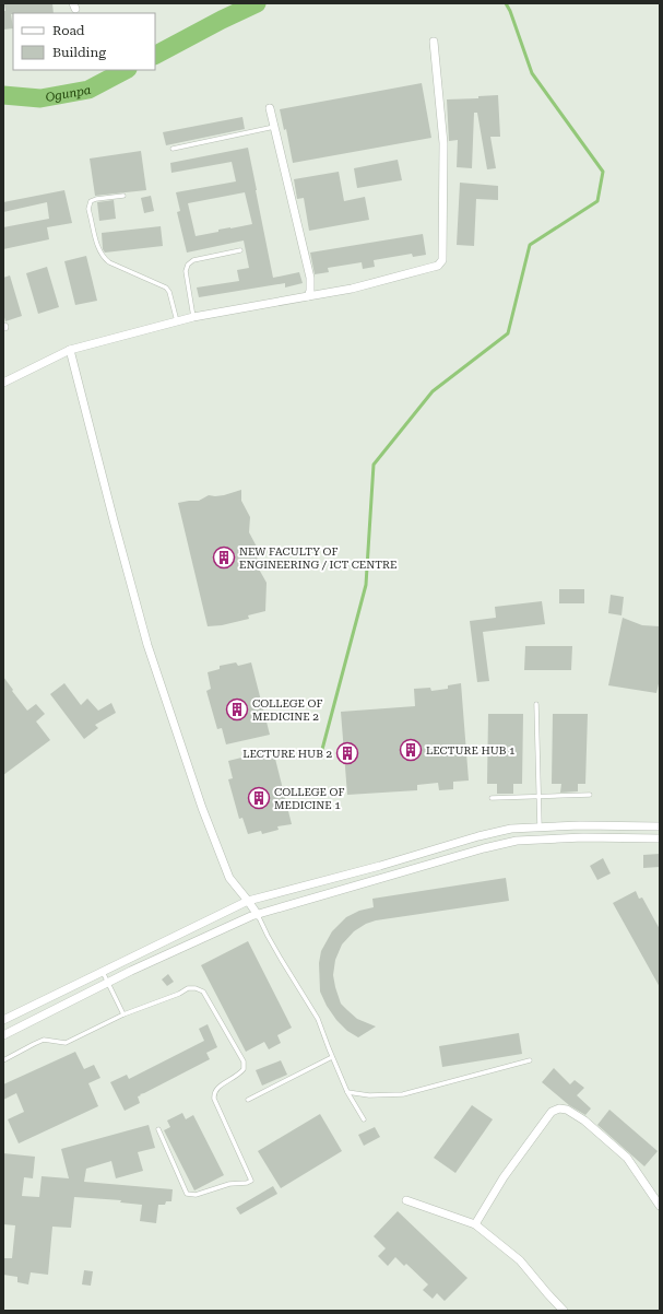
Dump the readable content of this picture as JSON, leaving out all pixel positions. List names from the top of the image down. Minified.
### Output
{"water":["Ogunpa"],"places":{"building":["NEW FACULTY OF ENGINEERING / ICT CENTRE","COLLEGE OF MEDICINE 2","LECTURE HUB 1","LECTURE HUB 2","COLLEGE OF MEDICINE 1"]},"legend":["Road","Building"]}
